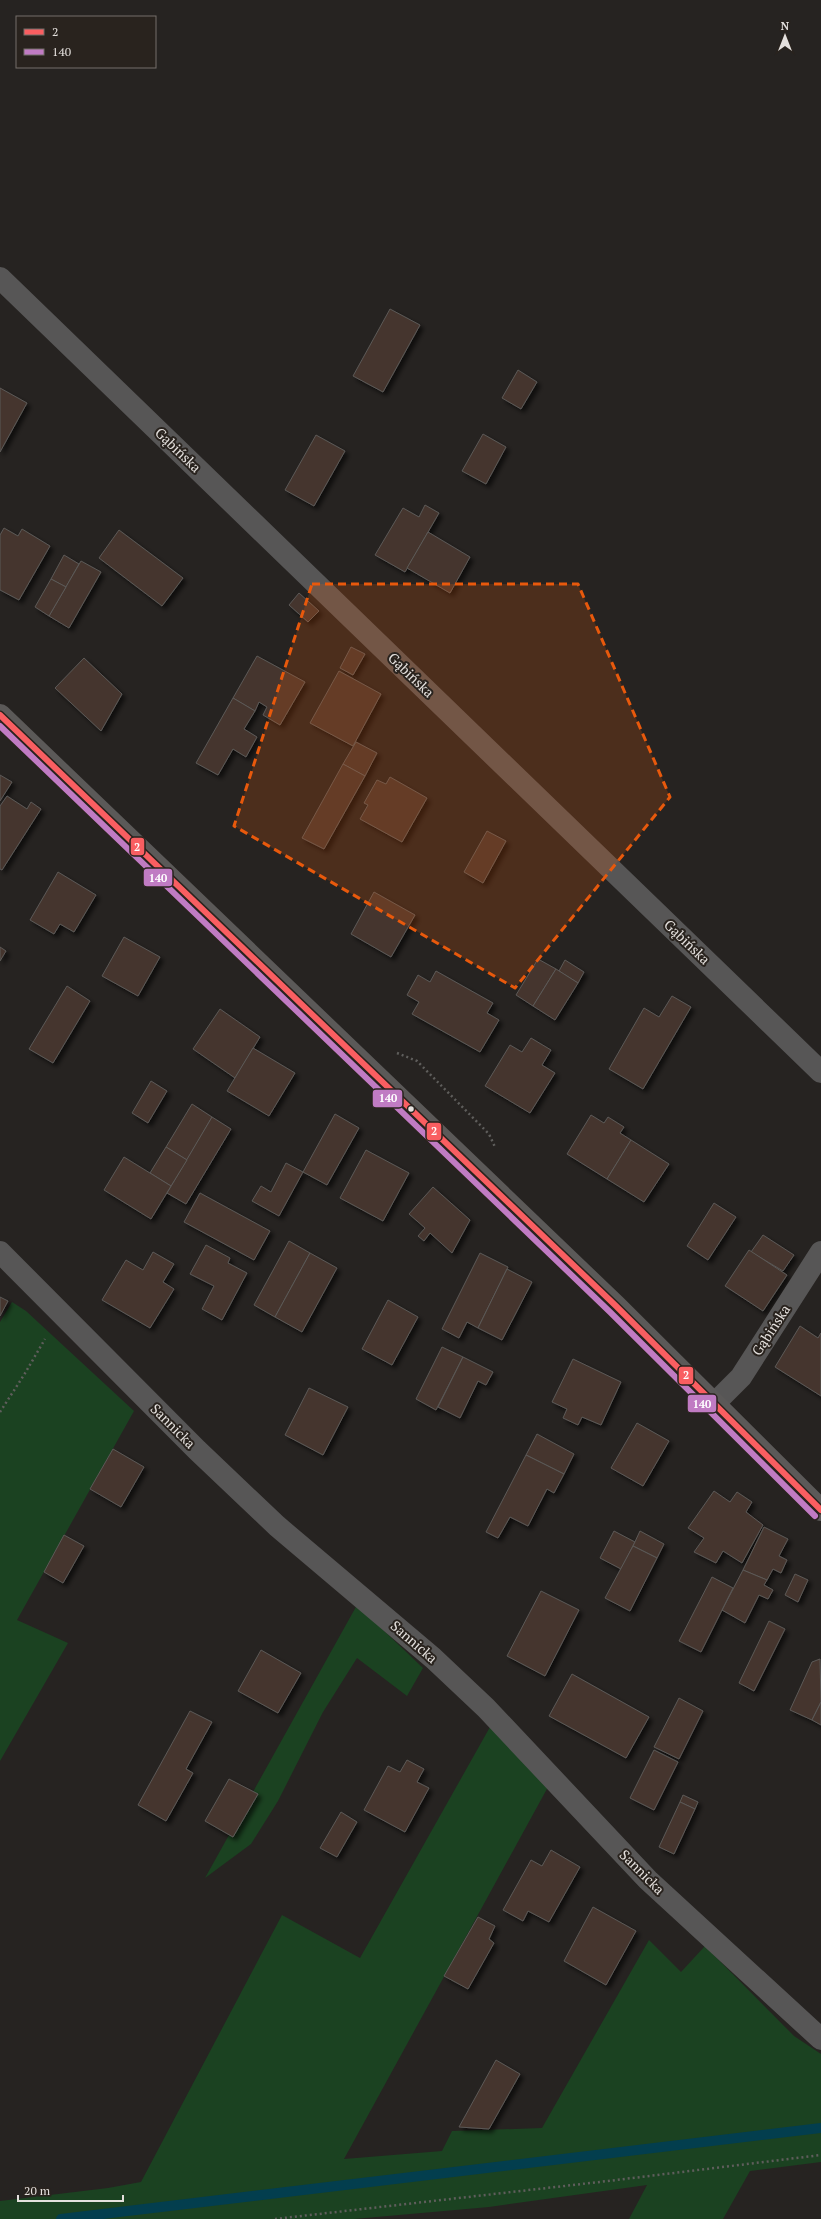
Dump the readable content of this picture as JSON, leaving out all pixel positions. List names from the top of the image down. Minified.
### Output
{"streets":{"street":["Gąbińska","Sannicka"]},"lines":["transit line 2","transit line 140"],"legend":["2","140"],"scale_bar":"20 m","north":"top"}
